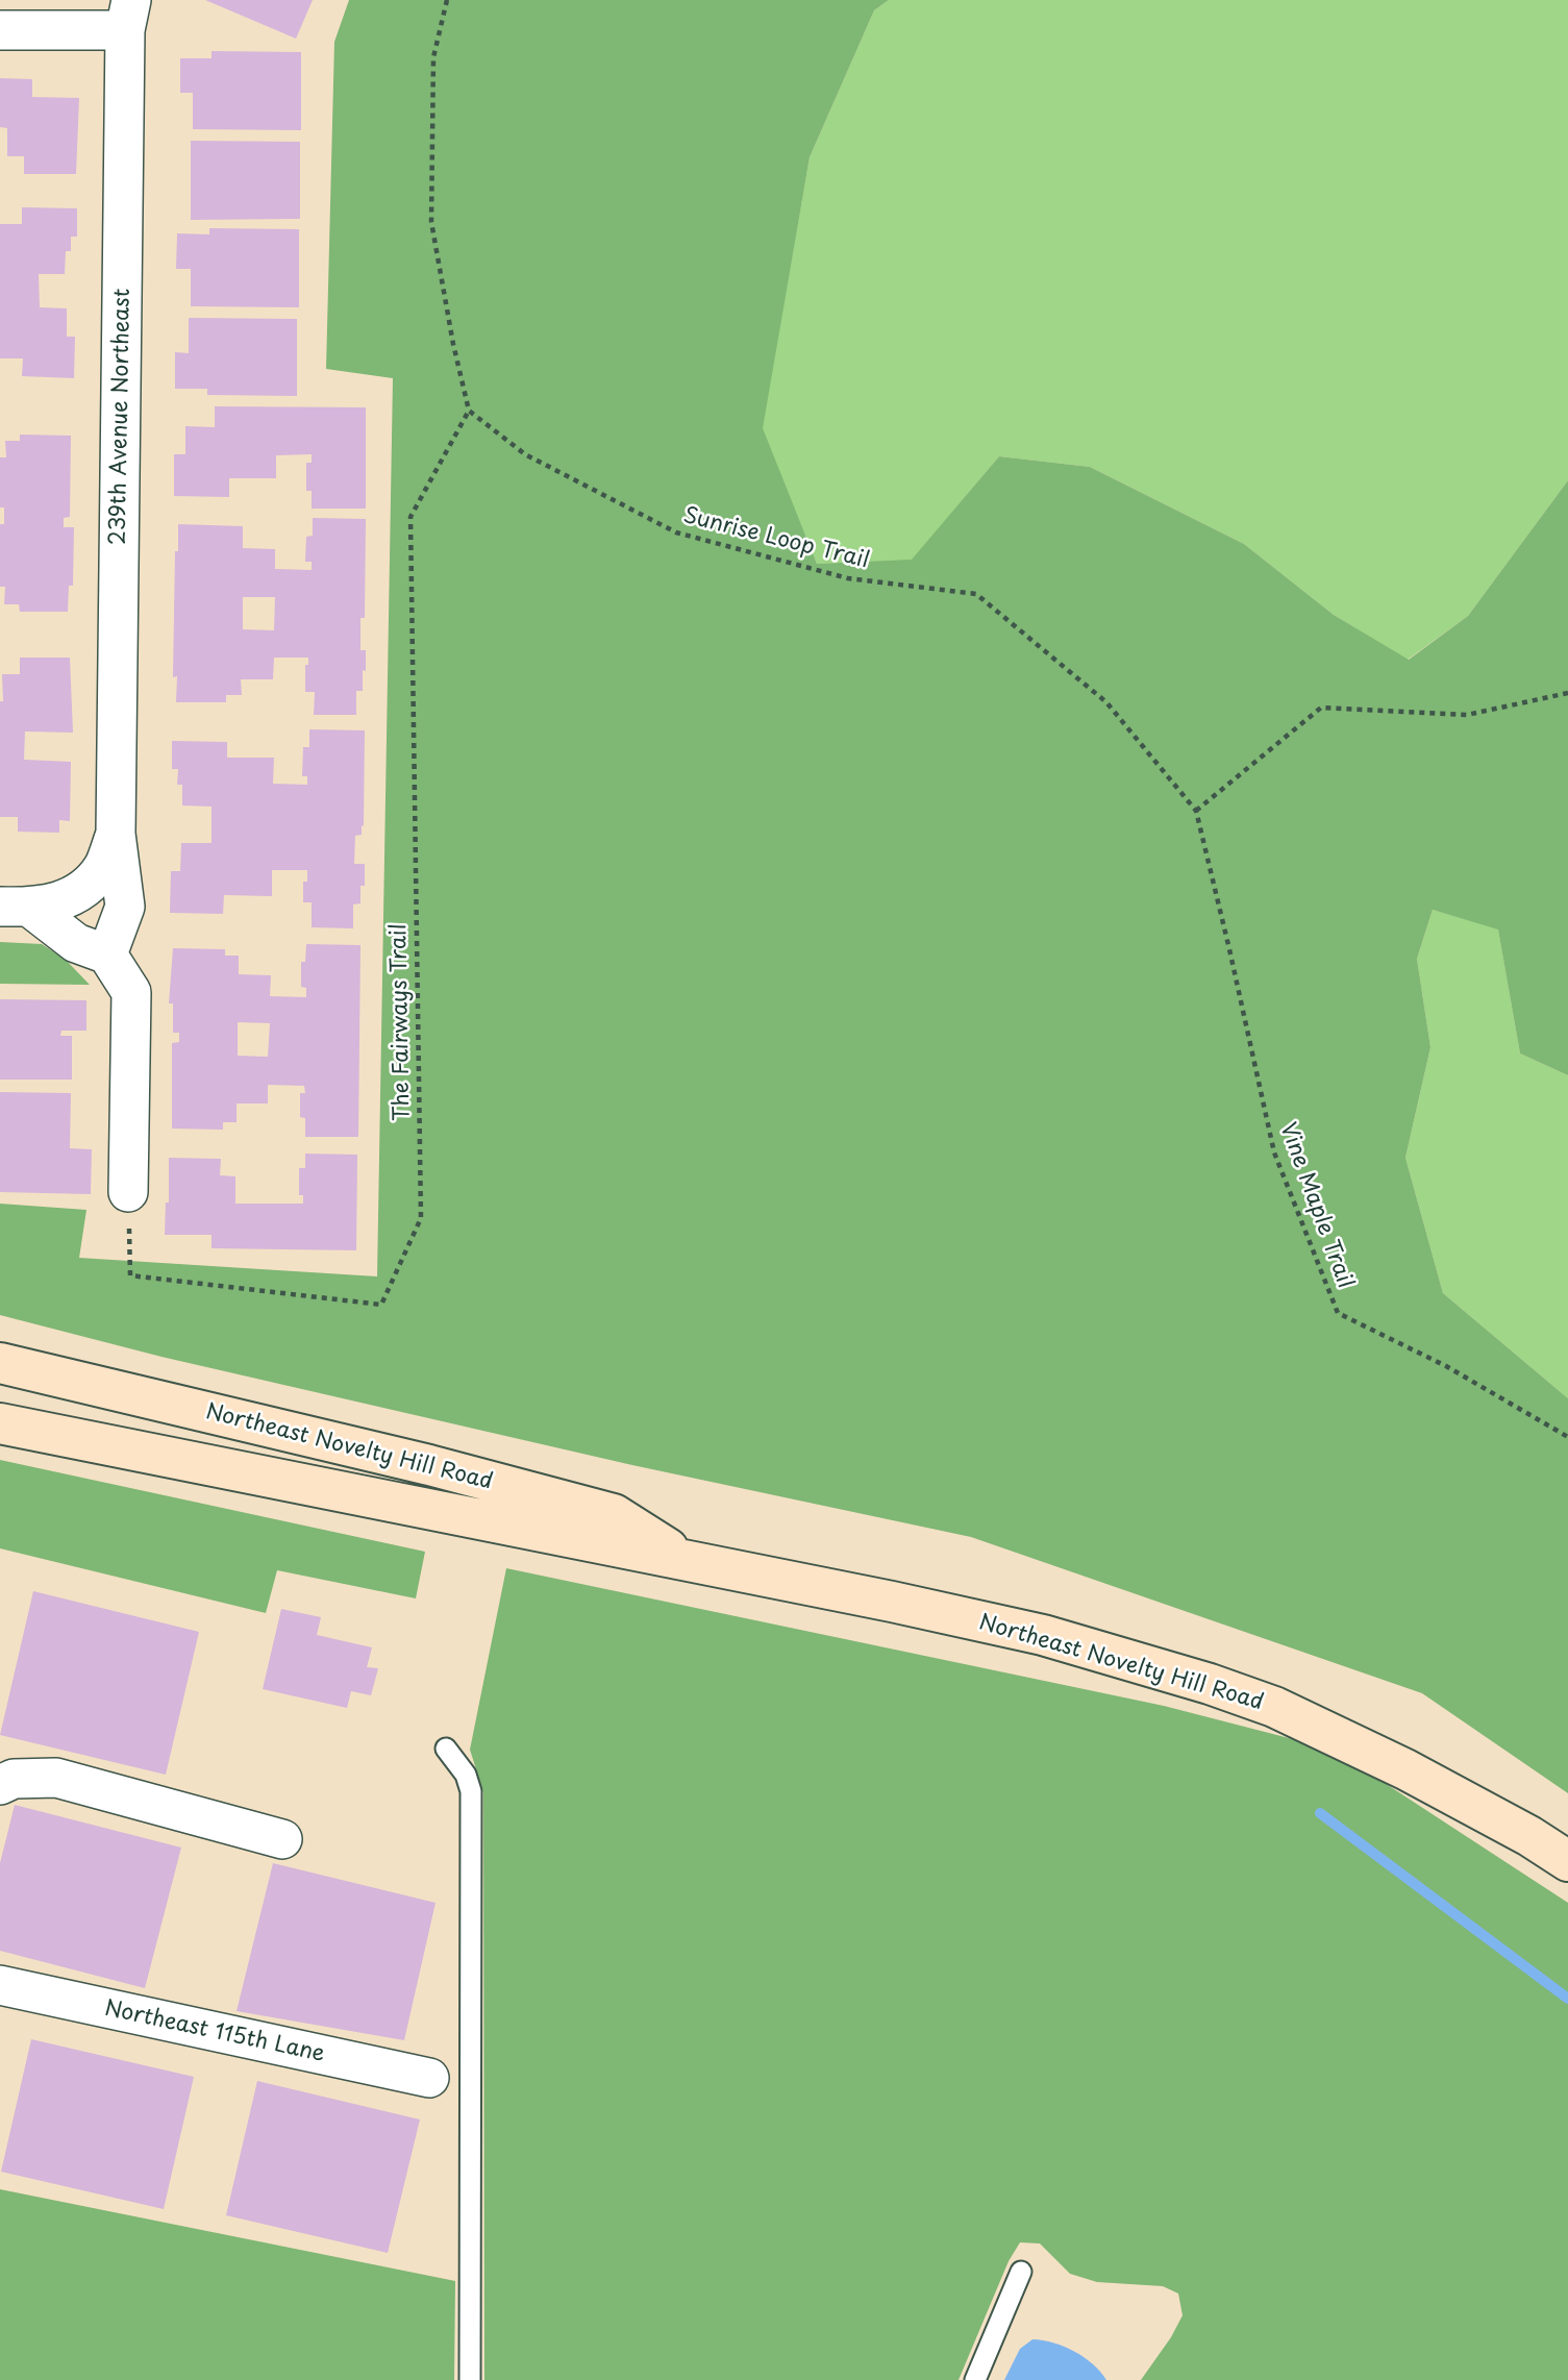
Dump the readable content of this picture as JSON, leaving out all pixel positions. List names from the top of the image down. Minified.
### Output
{"streets":{"main road":["Northeast Novelty Hill Road"],"street":["239th Avenue Northeast","Northeast 115th Lane"],"path":["Sunrise Loop Trail","The Fairways Trail","Vine Maple Trail"]},"crossings":[["Sunrise Loop Trail","The Fairways Trail"],["Sunrise Loop Trail","Vine Maple Trail"]]}
